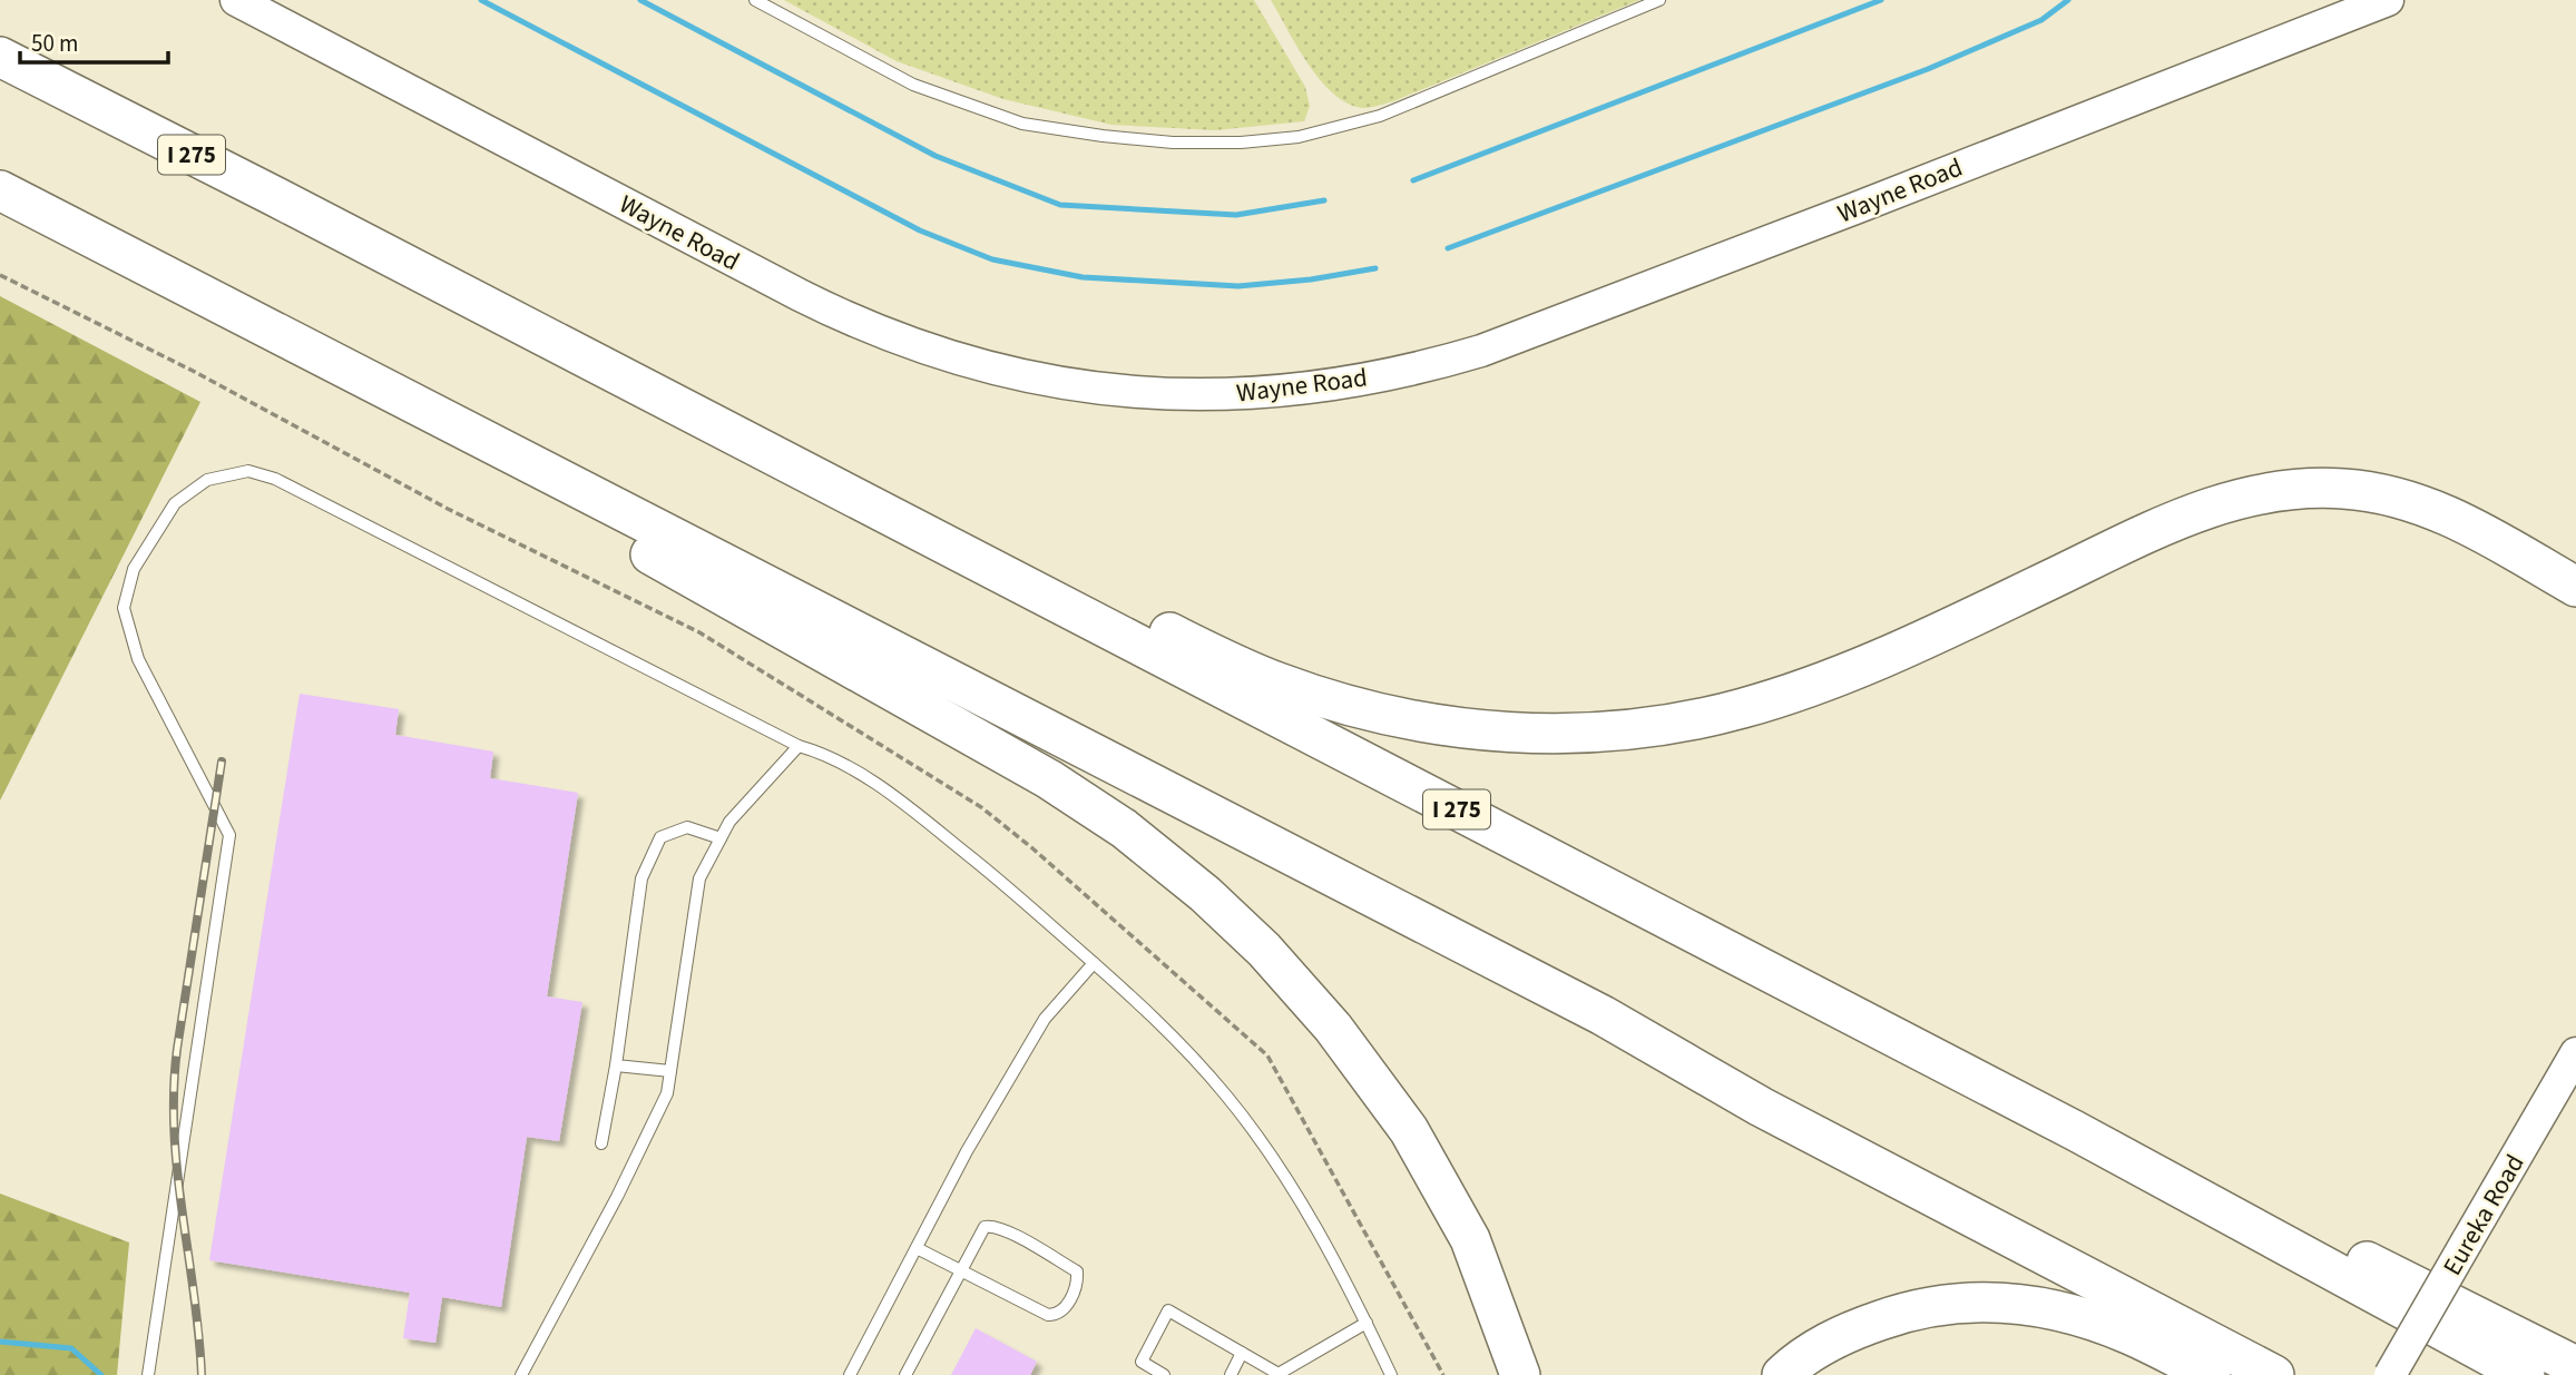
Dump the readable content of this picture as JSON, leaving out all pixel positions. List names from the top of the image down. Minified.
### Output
{"streets":{"highway":["I 275"],"main road":["Wayne Road","Eureka Road"]},"scale_bar":"50 m"}
